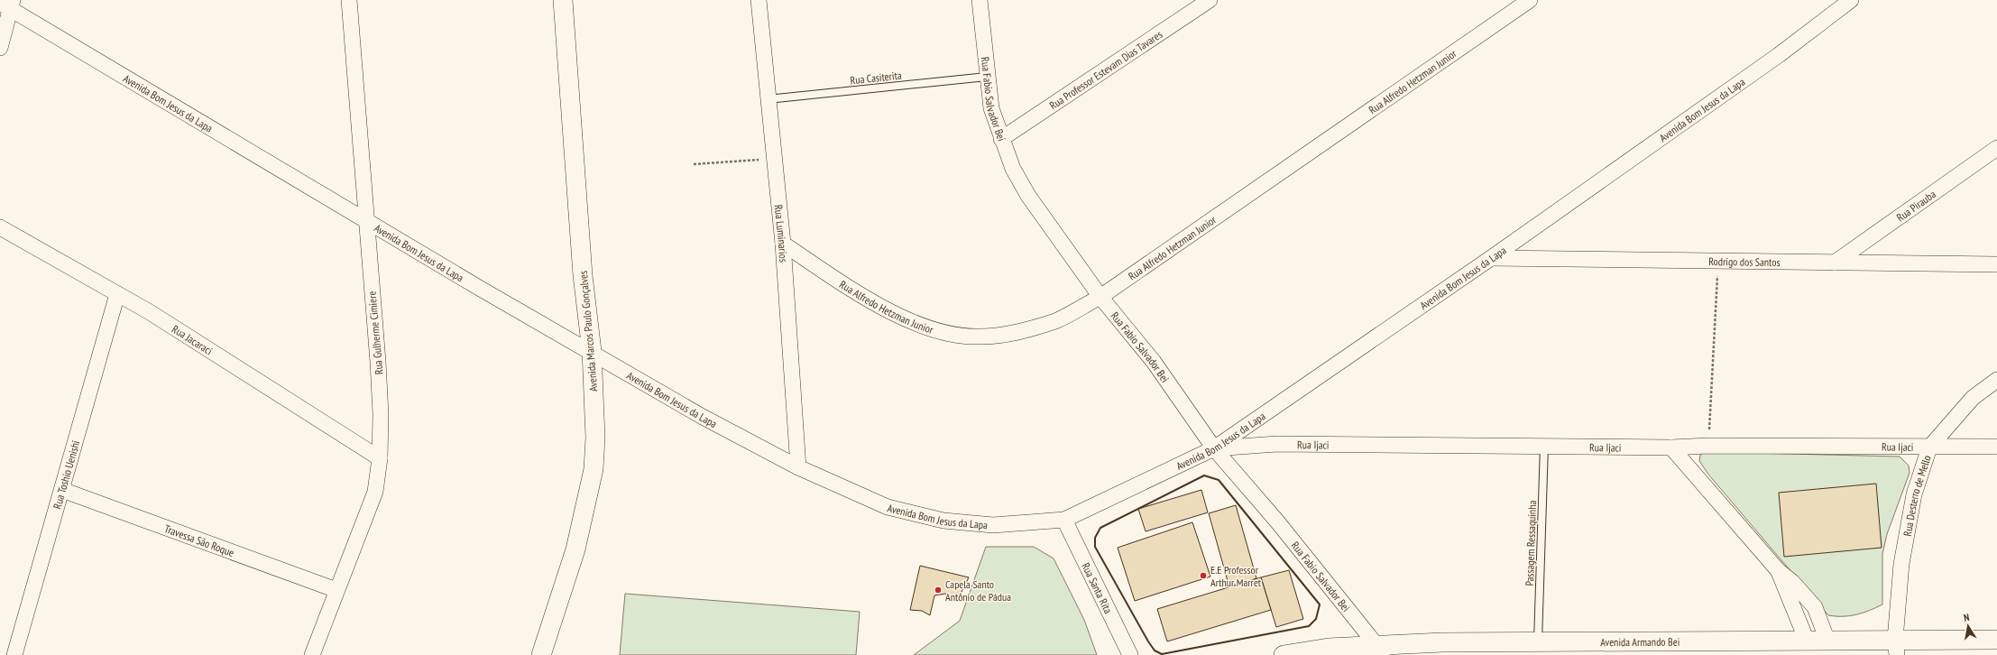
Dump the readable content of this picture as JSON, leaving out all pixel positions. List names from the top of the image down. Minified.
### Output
{"streets":{"street":["Rua Professor Estevam Dias Tavares","Rua Alfredo Hetzman Junior","Rua Fabio Salvador Bei","Avenida Bom Jesus da Lapa","Rua Pirauba","Rua Luminarios","Rodrigo dos Santos","Avenida Marcos Paulo Gonçalves","Rua Gulherme Cimiere","Rua Jacaraci","Rua Ijaci","Rua Toshio Uenishi","Rua Desterro de Mello","Travessa São Roque","Rua Santa Rita","Avenida Armando Bei"],"lane":["Rua Casiterita","Passagem Ressaquinha"]},"crossings":[["Rua Professor Estevam Dias Tavares","Rua Fabio Salvador Bei"],["Rua Casiterita","Rua Fabio Salvador Bei"],["Rua Casiterita","Rua Luminarios"],["Rua Alfredo Hetzman Junior","Rua Fabio Salvador Bei"],["Rua Alfredo Hetzman Junior","Rua Luminarios"],["Rua Fabio Salvador Bei","Avenida Bom Jesus da Lapa"],["Rua Fabio Salvador Bei","Rua Ijaci"],["Rua Fabio Salvador Bei","Avenida Armando Bei"],["Avenida Bom Jesus da Lapa","Rua Luminarios"],["Avenida Bom Jesus da Lapa","Rodrigo dos Santos"],["Avenida Bom Jesus da Lapa","Avenida Marcos Paulo Gonçalves"],["Avenida Bom Jesus da Lapa","Rua Gulherme Cimiere"],["Avenida Bom Jesus da Lapa","Rua Ijaci"],["Avenida Bom Jesus da Lapa","Rua Santa Rita"],["Rua Pirauba","Rodrigo dos Santos"],["Rua Gulherme Cimiere","Rua Jacaraci"],["Rua Gulherme Cimiere","Travessa São Roque"],["Rua Jacaraci","Rua Toshio Uenishi"],["Rua Ijaci","Rua Desterro de Mello"],["Rua Ijaci","Passagem Ressaquinha"],["Rua Toshio Uenishi","Travessa São Roque"],["Rua Desterro de Mello","Avenida Armando Bei"],["Passagem Ressaquinha","Avenida Armando Bei"]],"places":["E.E Professor Arthur Marret","Capela Santo Antônio de Pádua"],"north":"top"}
